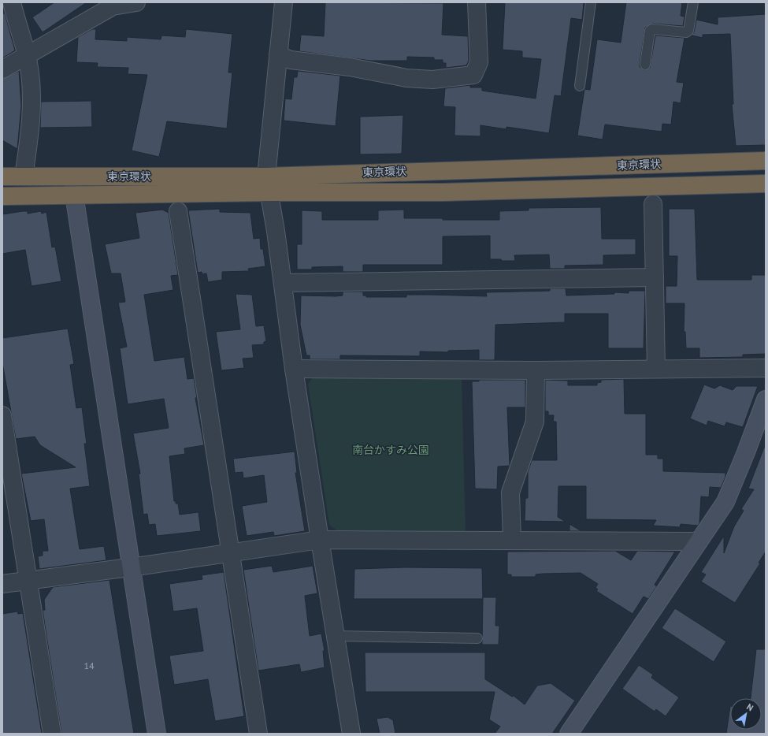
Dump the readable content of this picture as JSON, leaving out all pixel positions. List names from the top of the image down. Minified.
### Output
{"streets":{"highway":["東京環状"]},"parks":["南台かすみ公園"],"house_numbers":["14"],"north":"top right"}
